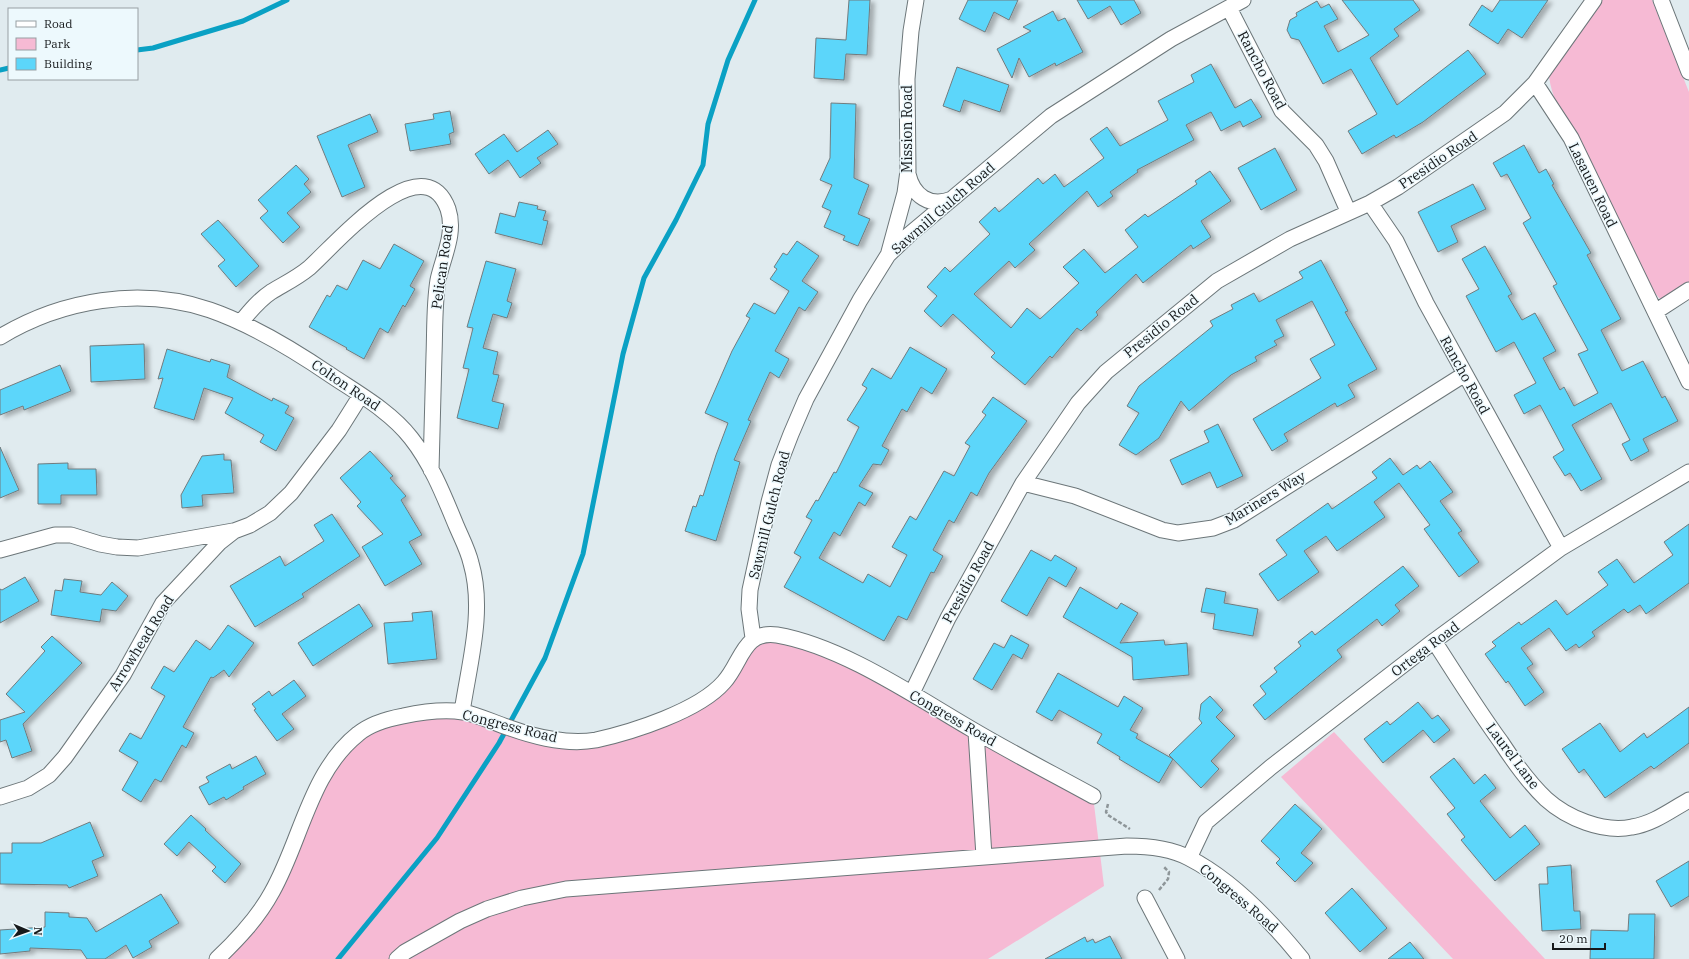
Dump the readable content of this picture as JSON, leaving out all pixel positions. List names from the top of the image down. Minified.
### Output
{"streets":{"street":["Rancho Road","Mission Road","Presidio Road","Lasauen Road","Sawmill Gulch Road","Pelican Road","Colton Road","Mariners Way","Arrowhead Road","Ortega Road","Congress Road","Laurel Lane"]},"crossings":[["Rancho Road","Presidio Road"],["Rancho Road","Sawmill Gulch Road"],["Rancho Road","Mariners Way"],["Rancho Road","Ortega Road"],["Mission Road","Sawmill Gulch Road"],["Presidio Road","Lasauen Road"],["Presidio Road","Mariners Way"],["Presidio Road","Congress Road"],["Sawmill Gulch Road","Congress Road"],["Pelican Road","Colton Road"],["Colton Road","Arrowhead Road"],["Colton Road","Congress Road"],["Ortega Road","Congress Road"],["Ortega Road","Laurel Lane"]],"legend":["Road","Park","Building"],"scale_bar":"20 m","north":"right"}
